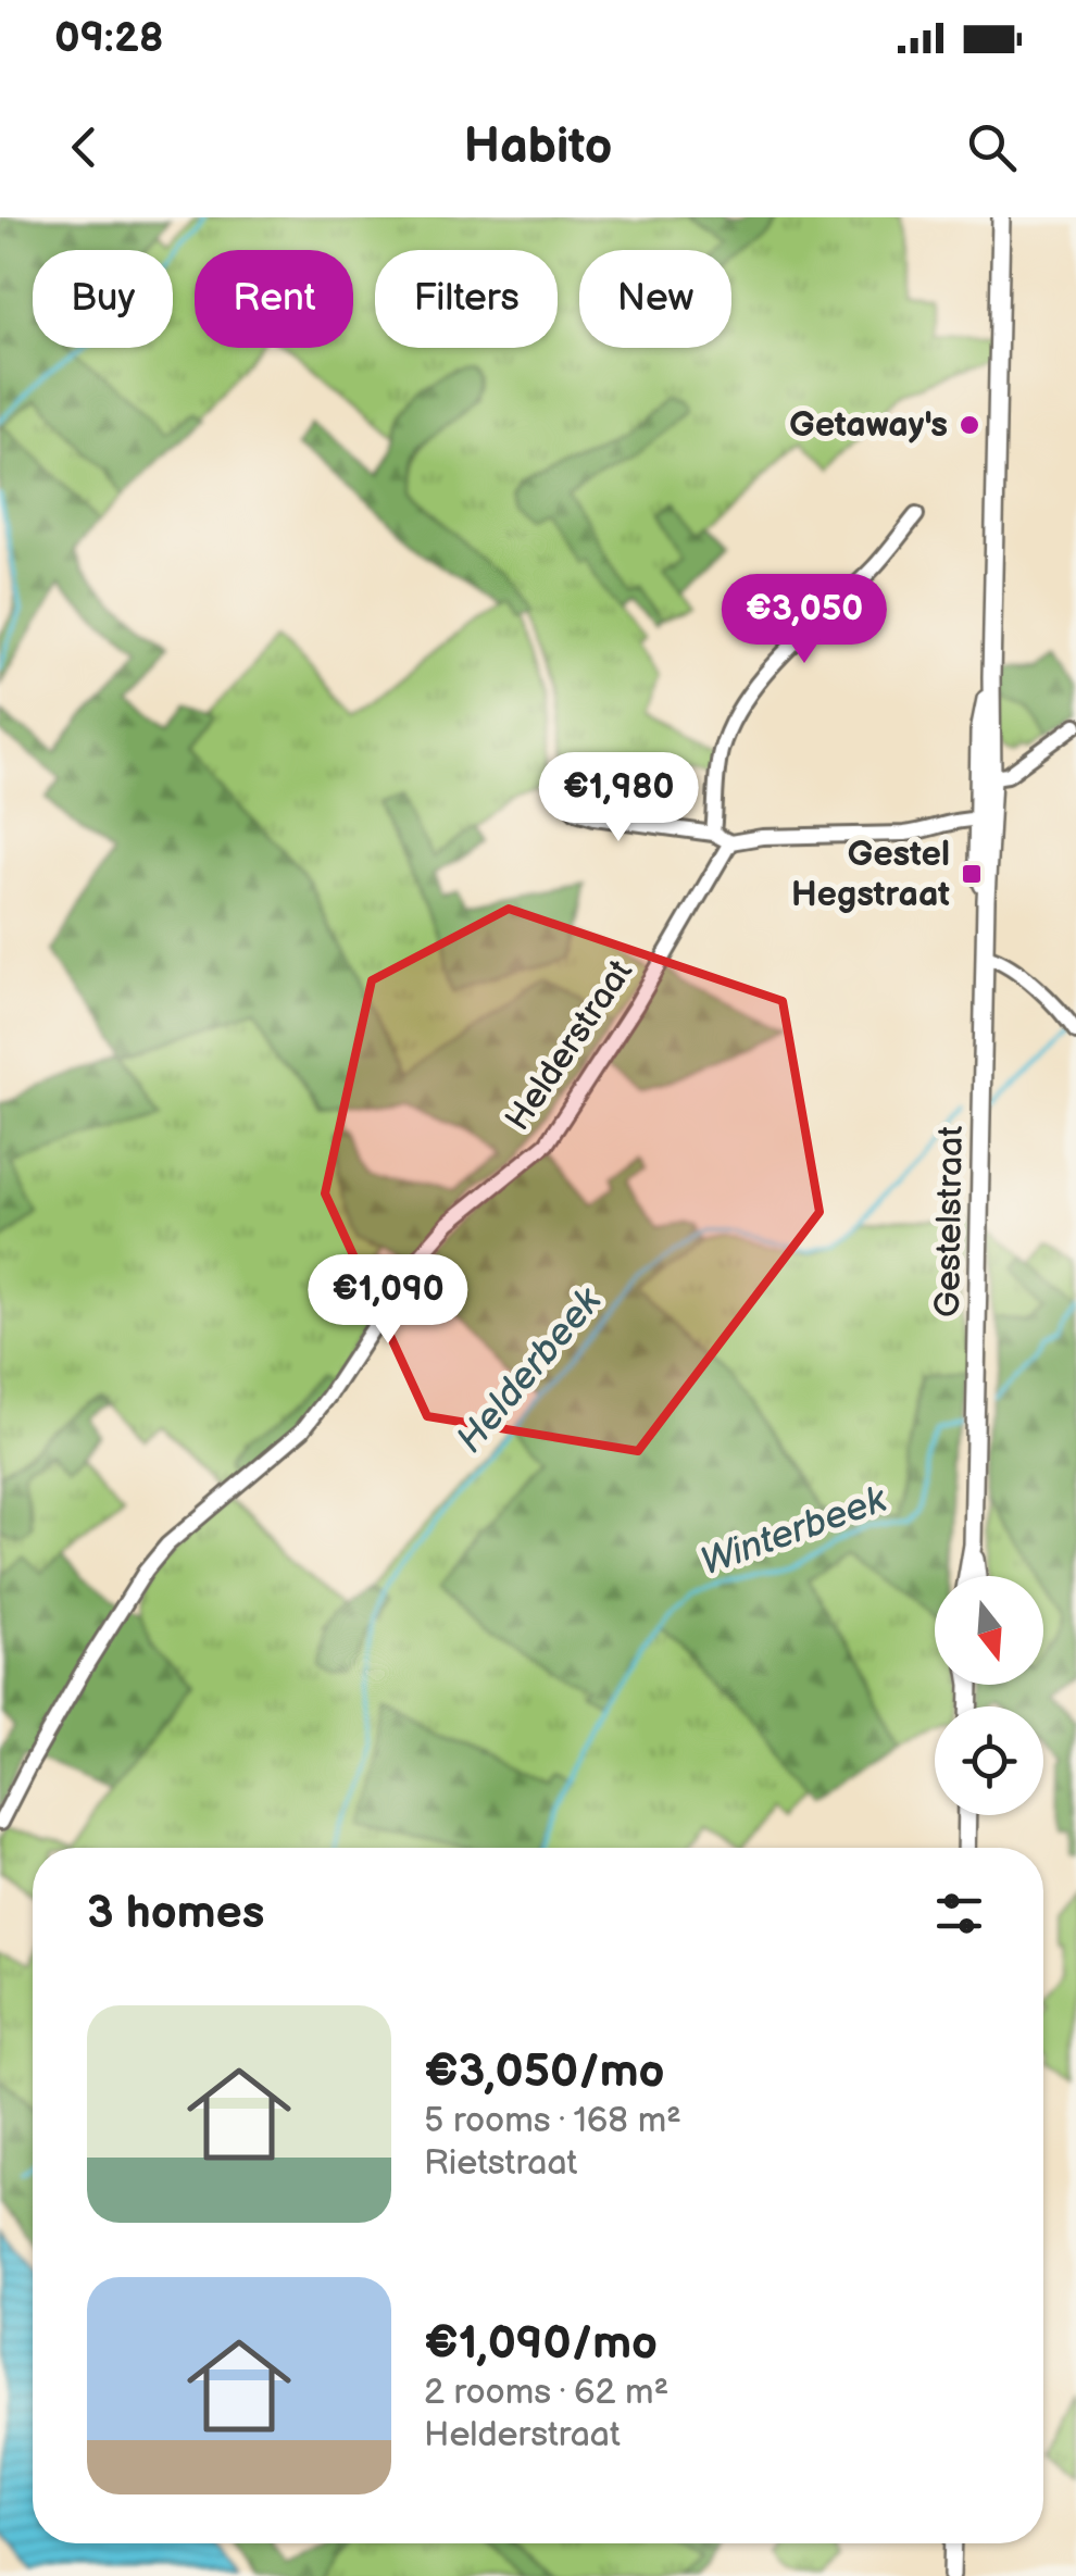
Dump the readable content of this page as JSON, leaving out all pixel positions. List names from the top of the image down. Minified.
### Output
{"streets":{"main road":["Gestelstraat"],"street":["Helderstraat"]},"water":["Helderbeek","Winterbeek"],"places":{"other":["Getaway's"],"transit":["Gestel Hegstraat"]},"north":"bottom","page":{"status":"09:28","header":"Habito","chip":["Buy","Rent","Filters","New"],"price":["€3,050","€1,980","€1,090"],"heading":"3 homes","list":[{"name":"€3,050/mo","note":"5 rooms · 168 m² · Rietstraat"},{"name":"€1,090/mo","note":"2 rooms · 62 m² · Helderstraat"}]}}
